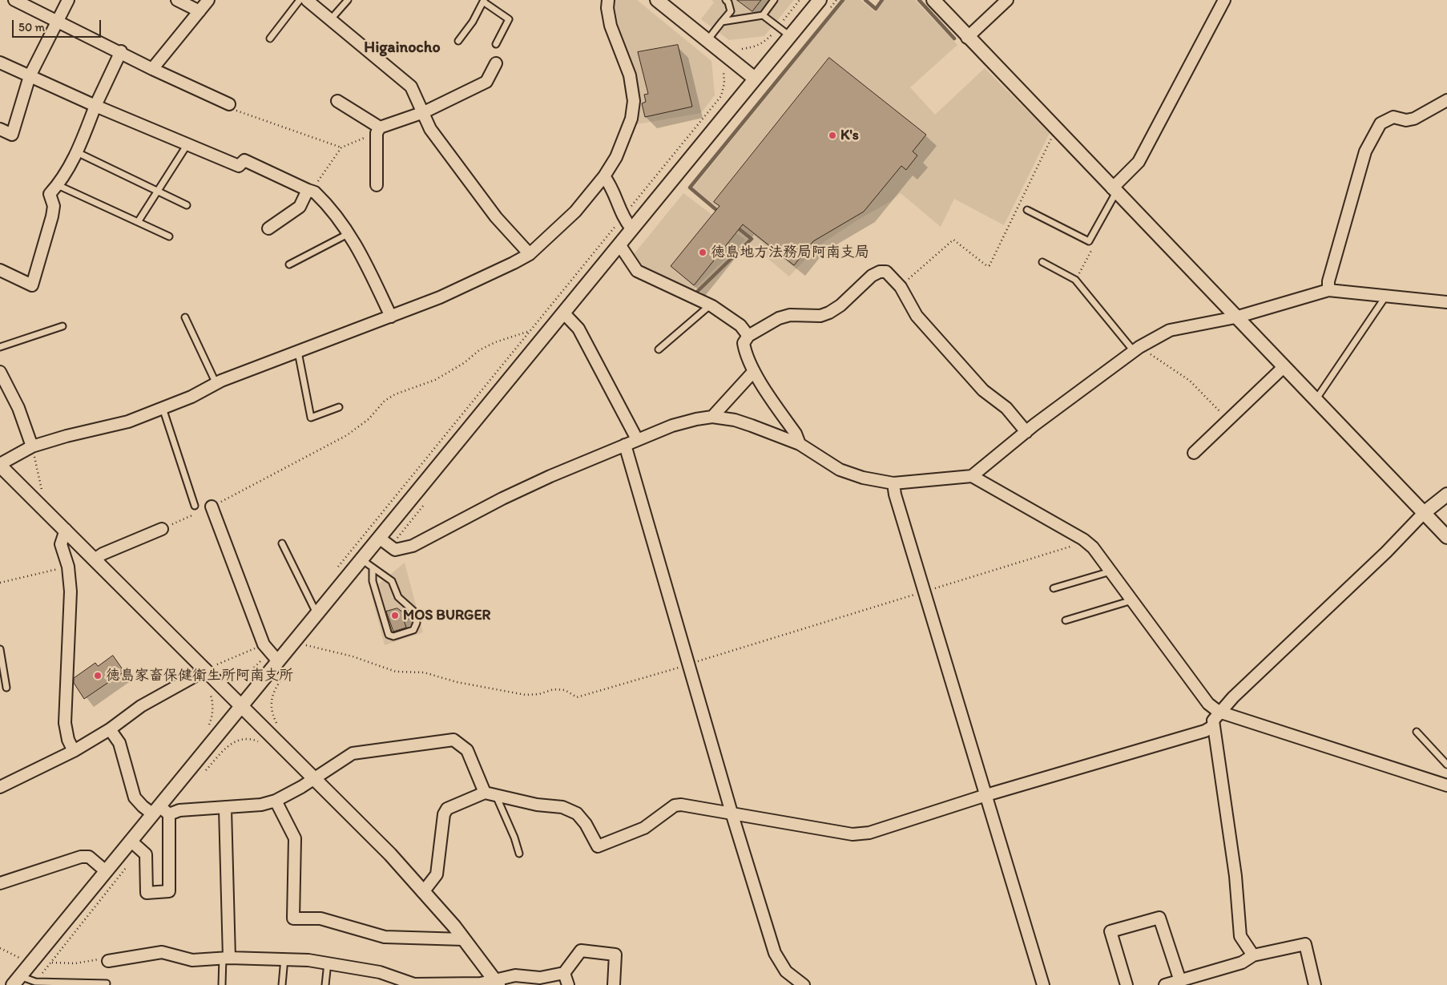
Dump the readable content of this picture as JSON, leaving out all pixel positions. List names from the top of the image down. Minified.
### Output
{"districts":["Higainocho"],"places":["K's","徳島地方法務局阿南支局","MOS BURGER","徳島家畜保健衛生所阿南支所"],"scale_bar":"50 m"}
